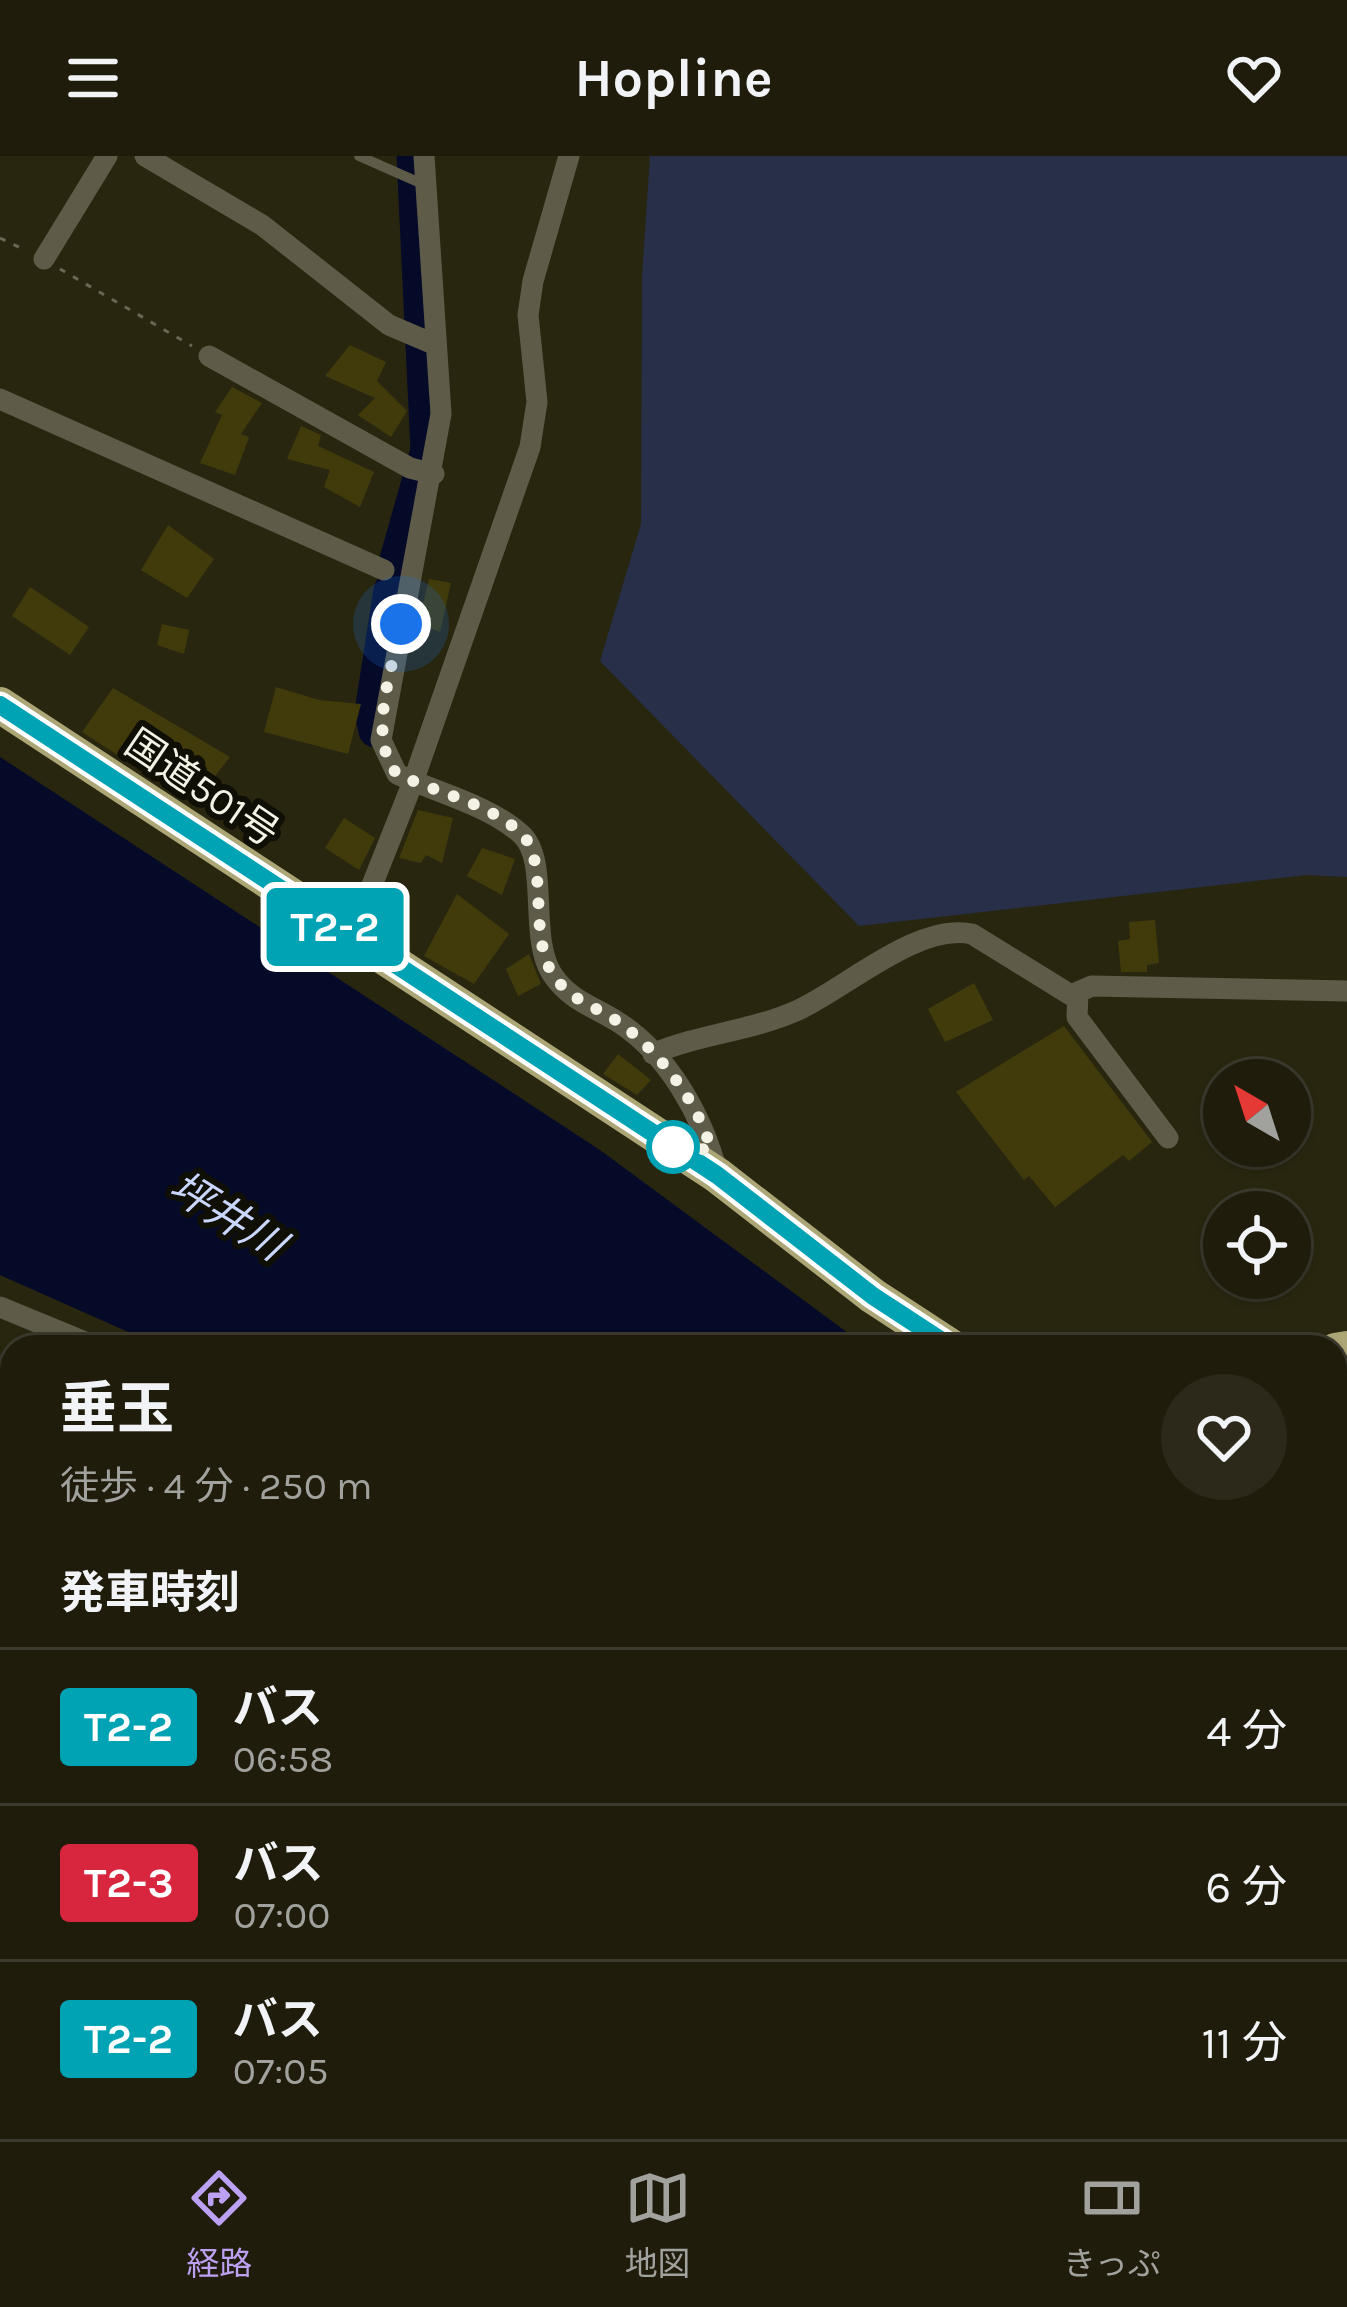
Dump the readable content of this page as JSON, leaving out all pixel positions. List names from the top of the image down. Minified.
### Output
{"streets":{"highway":["国道501号"]},"water":["坪井川"],"lines":["bus line T2-2"],"north":"top left","page":{"header":"Hopline","on_map":"T2-2","heading":[["垂玉","徒歩 · 4 分 · 250 m"],"発車時刻"],"list":[{"mark":"T2-2","name":"バス","note":"06:58","value":"4 分"},{"mark":"T2-3","name":"バス","note":"07:00","value":"6 分"},{"mark":"T2-2","name":"バス","note":"07:05","value":"11 分"}],"tabs":["経路","地図","きっぷ"]}}
